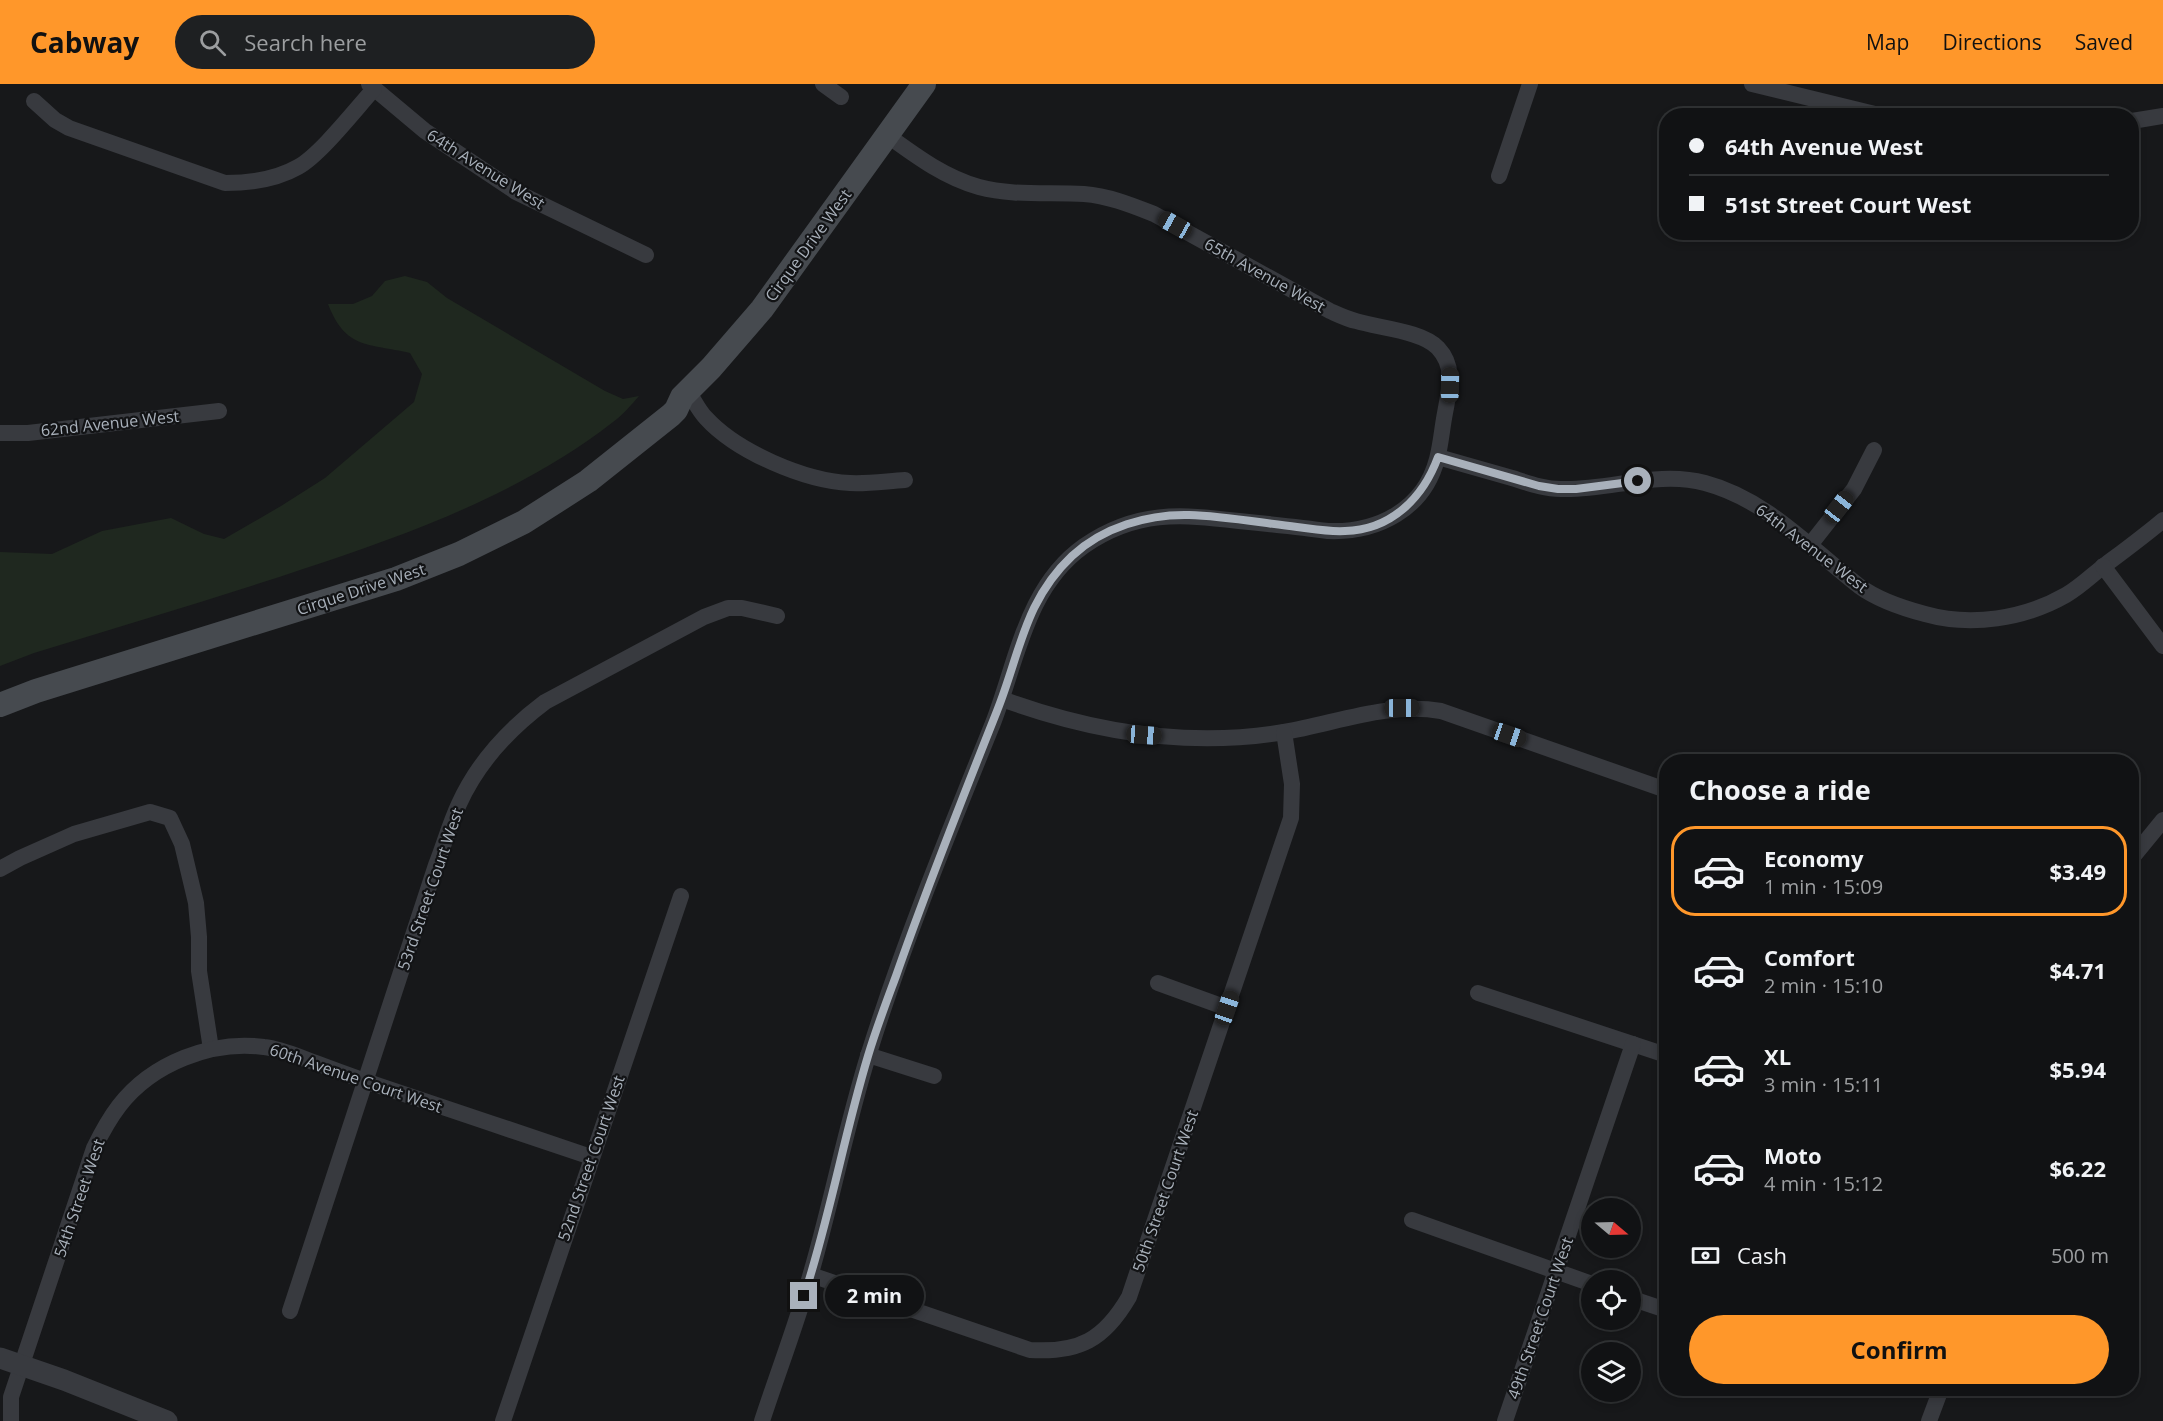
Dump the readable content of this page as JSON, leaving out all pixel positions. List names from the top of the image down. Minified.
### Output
{"streets":{"main road":["Cirque Drive West"],"street":["64th Avenue West","65th Avenue West","62nd Avenue West","53rd Street Court West","60th Avenue Court West","52nd Street Court West","50th Street Court West","54th Street West","49th Street Court West"]},"crossings":[["64th Avenue West","65th Avenue West"],["Cirque Drive West","65th Avenue West"],["53rd Street Court West","60th Avenue Court West"],["60th Avenue Court West","52nd Street Court West"],["60th Avenue Court West","54th Street West"]],"north":"right","page":{"header":"Cabway","search":"Search here","nav":["Map","Directions","Saved"],"banner":["64th Avenue West","51st Street Court West"],"heading":"Choose a ride","list":[{"name":"Economy","note":"1 min · 15:09","value":"$3.49"},{"name":"Comfort","note":"2 min · 15:10","value":"$4.71"},{"name":"XL","note":"3 min · 15:11","value":"$5.94"},{"name":"Moto","note":"4 min · 15:12","value":"$6.22"}],"pay":["Cash","500 m"],"bubble":"2 min","buttons":"Confirm"}}
